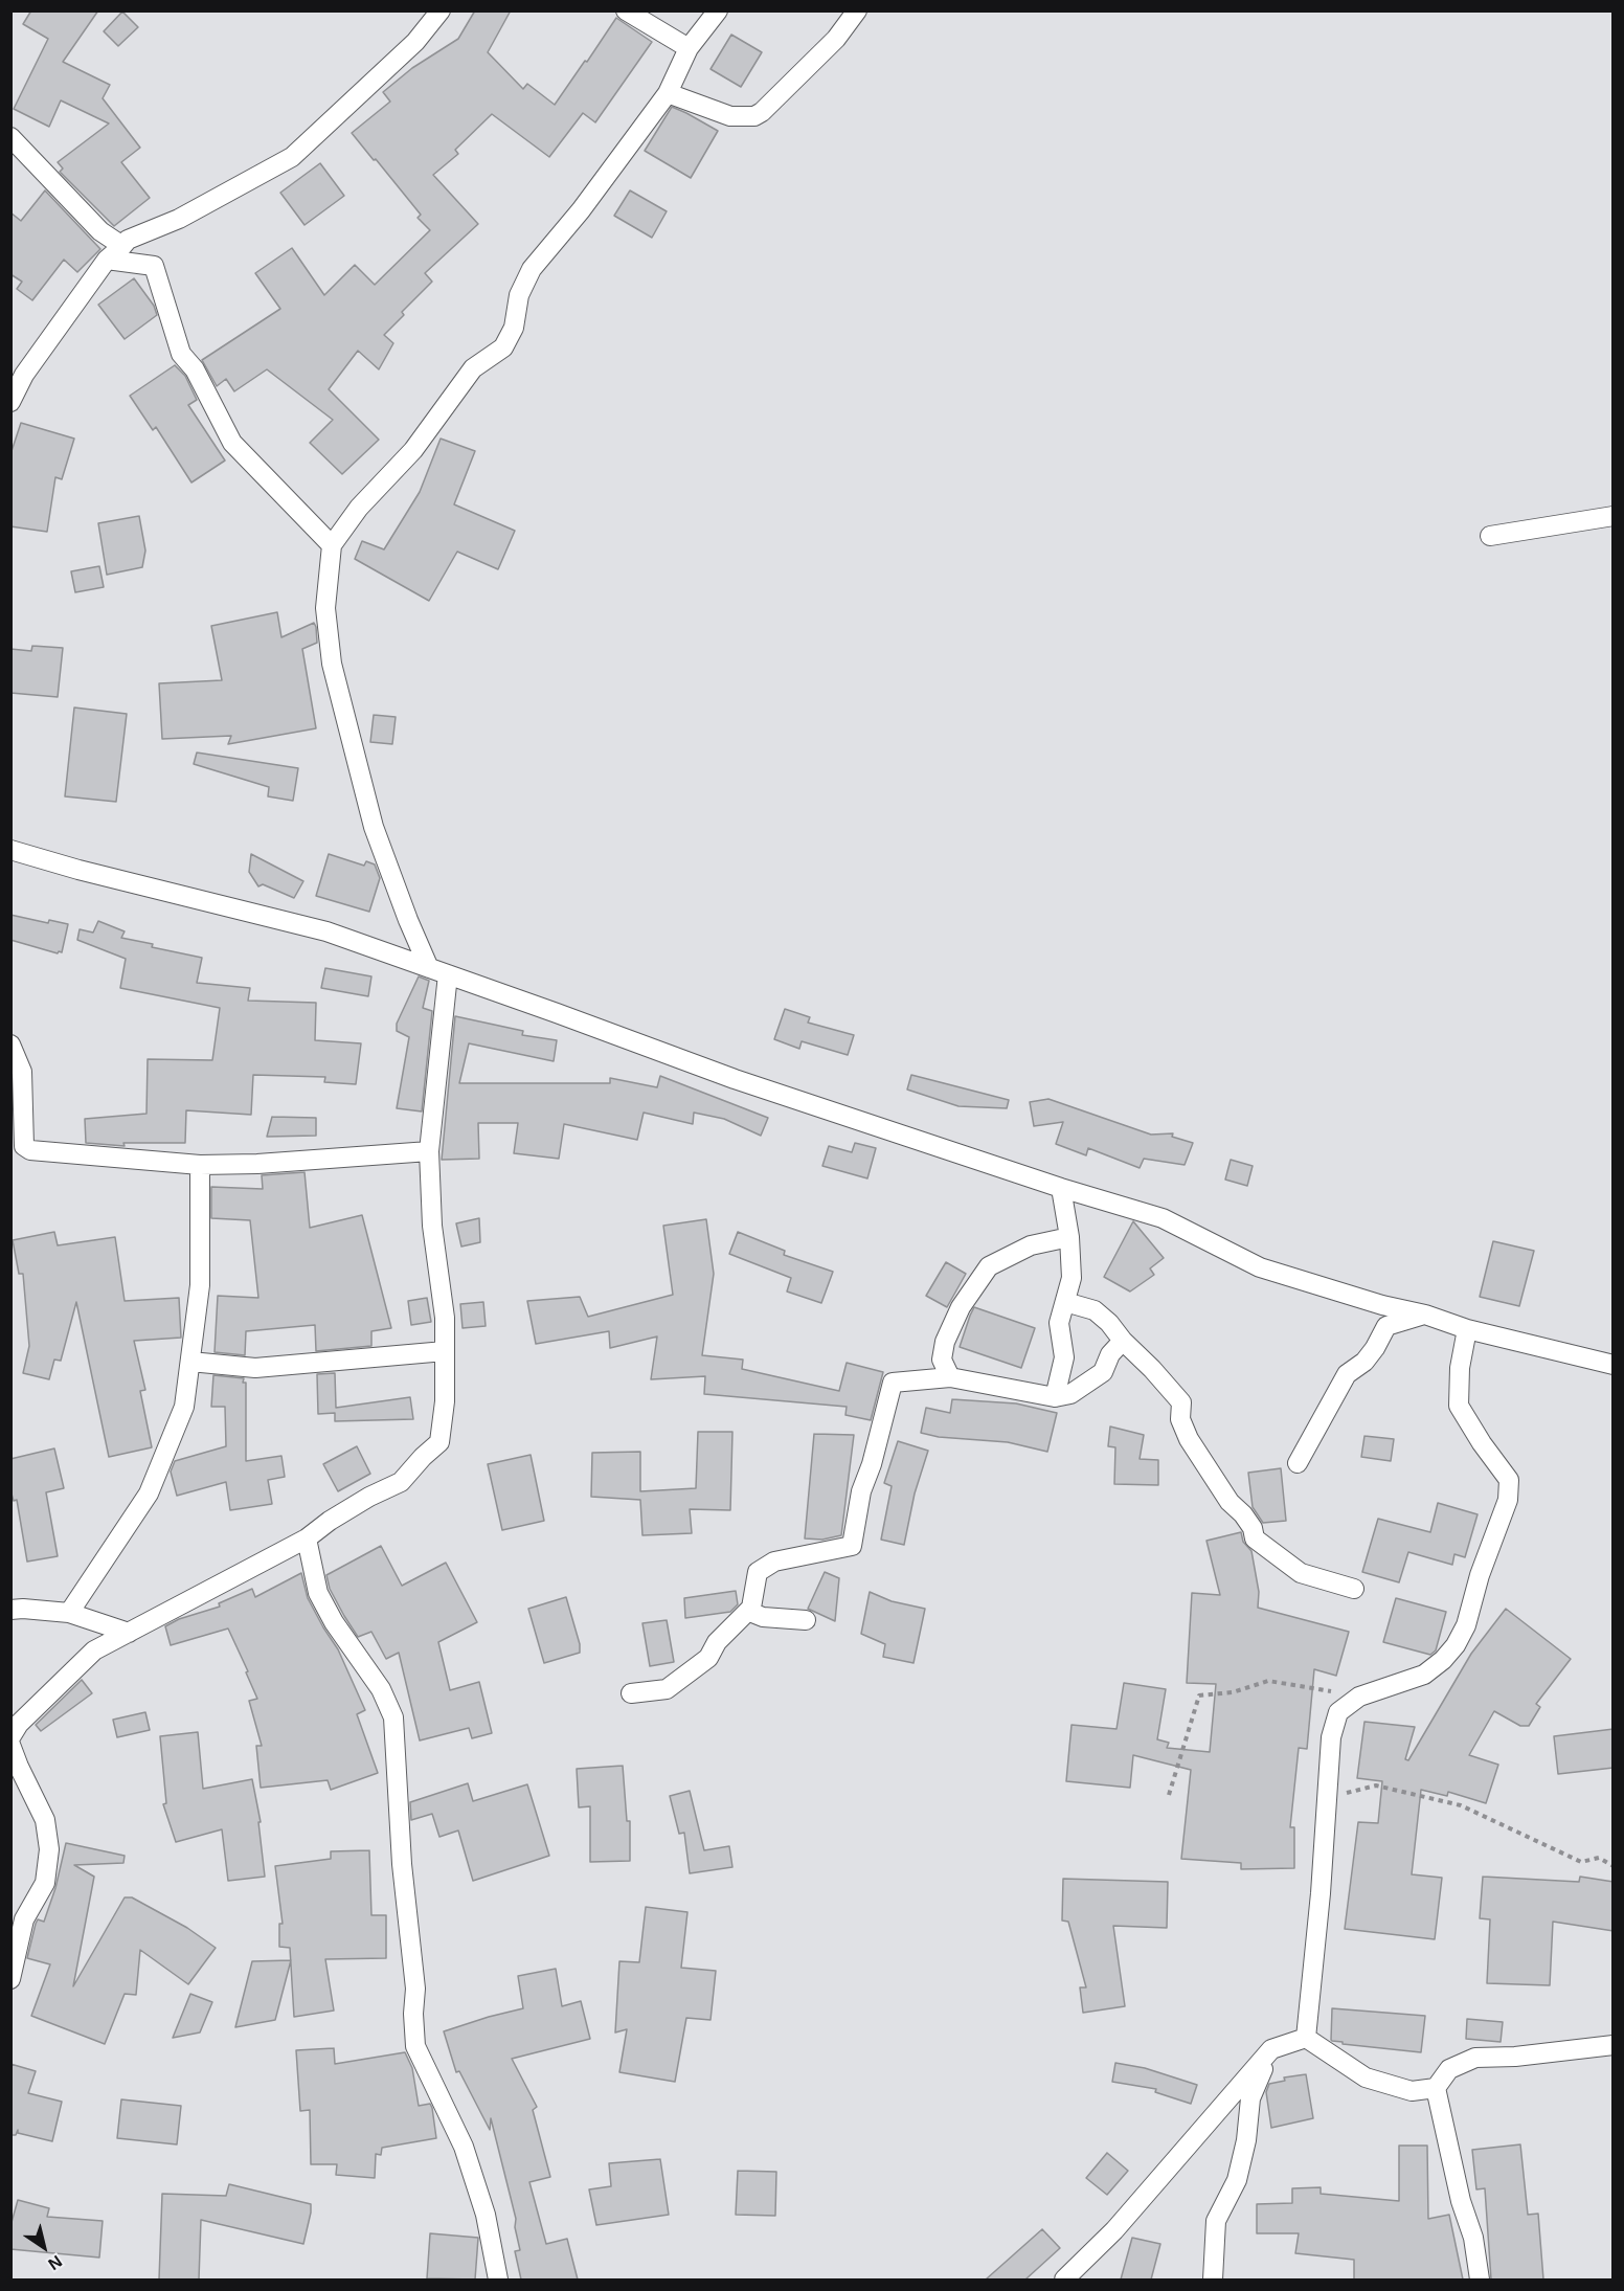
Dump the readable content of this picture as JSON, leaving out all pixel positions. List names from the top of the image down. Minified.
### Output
{"north":"bottom right"}
